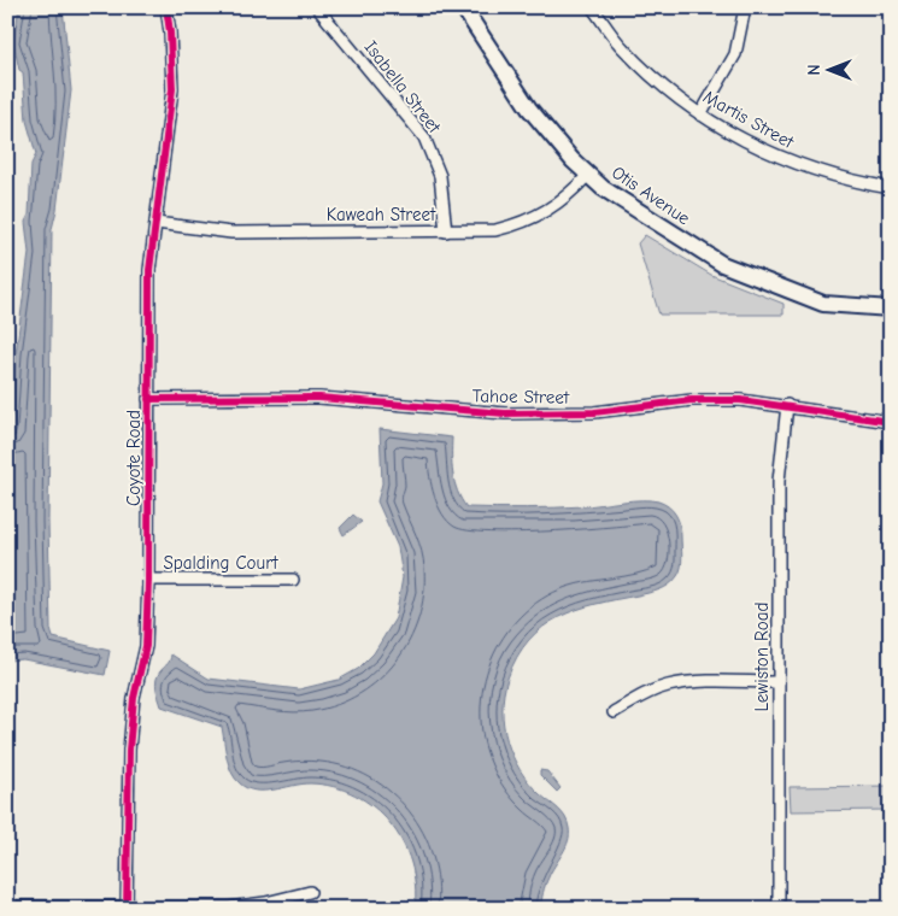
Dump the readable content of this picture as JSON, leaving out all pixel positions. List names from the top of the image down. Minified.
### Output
{"streets":{"street":["Isabella Street","Martis Street","Otis Avenue","Kaweah Street","Tahoe Street","Coyote Road","Spalding Court","Lewiston Road"]},"crossings":[["Isabella Street","Kaweah Street"],["Otis Avenue","Kaweah Street"],["Kaweah Street","Coyote Road"],["Tahoe Street","Coyote Road"],["Tahoe Street","Lewiston Road"],["Coyote Road","Spalding Court"]],"north":"left"}
